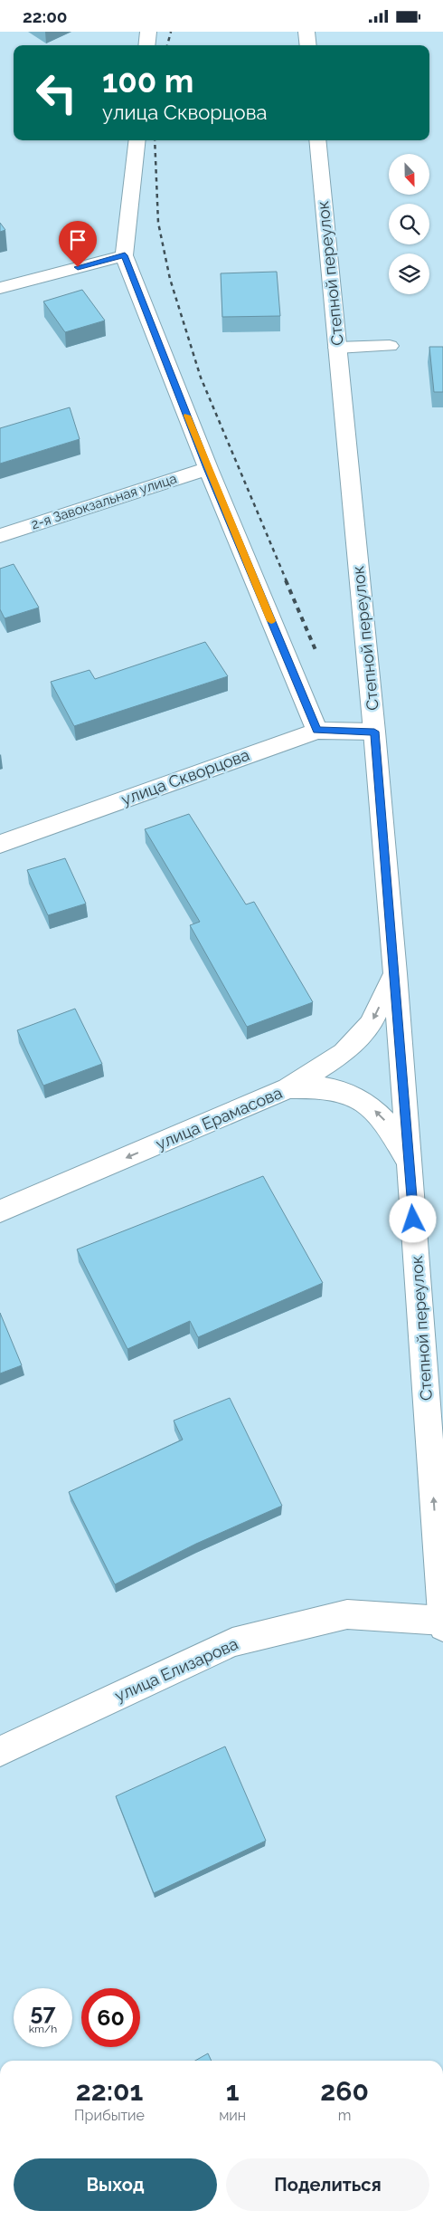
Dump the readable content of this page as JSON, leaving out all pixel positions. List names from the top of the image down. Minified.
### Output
{"streets":{"main road":["Степной переулок","2-я Завокзальная улица","улица Скворцова","улица Ерамасова","улица Елизарова"]},"crossings":[["Степной переулок","улица Скворцова"],["Степной переулок","улица Ерамасова"],["Степной переулок","улица Елизарова"]],"one_way":["улица Ерамасова"],"north":"bottom","page":{"status":"22:00","turn":["100 m","улица Скворцова"],"speed":"57 km/h","limit":"60","eta":["22:01","Прибытие","1","мин","260","m"],"buttons":["Выход","Поделиться"]}}
